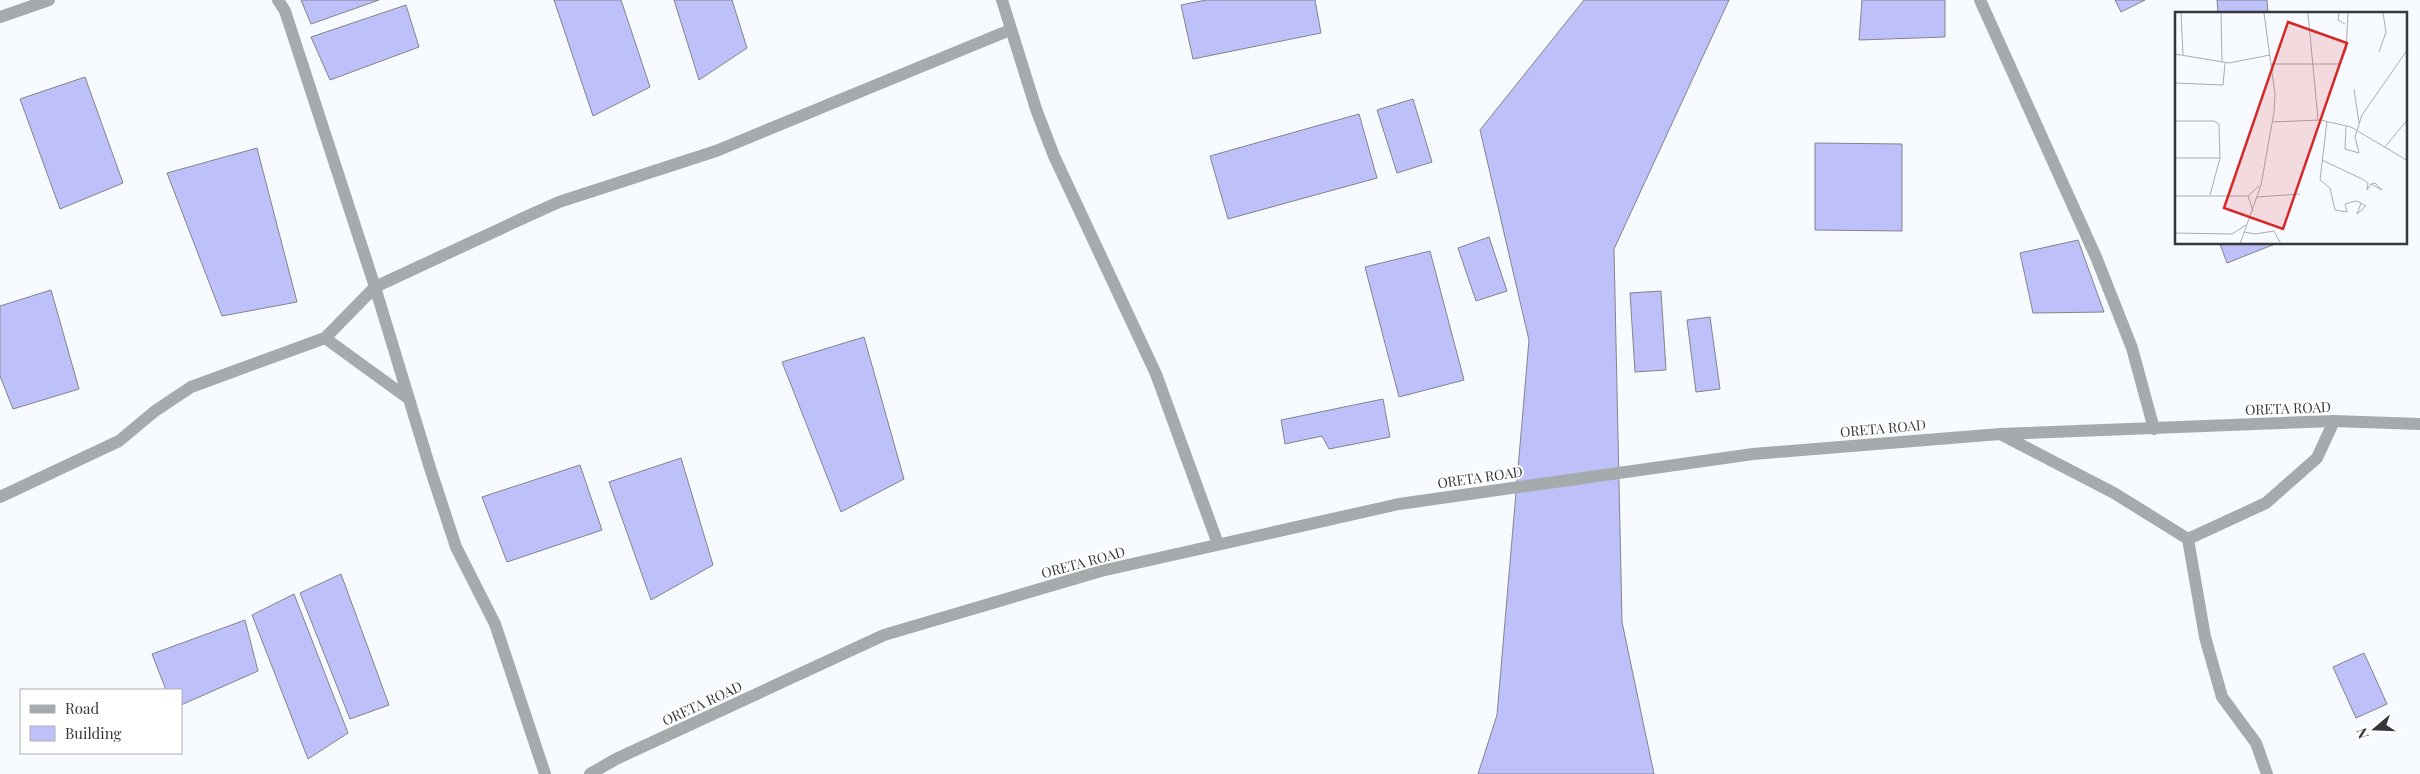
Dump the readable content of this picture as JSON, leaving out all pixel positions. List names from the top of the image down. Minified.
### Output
{"streets":{"street":["ORETA ROAD"]},"legend":["Road","Building"],"north":"left"}
